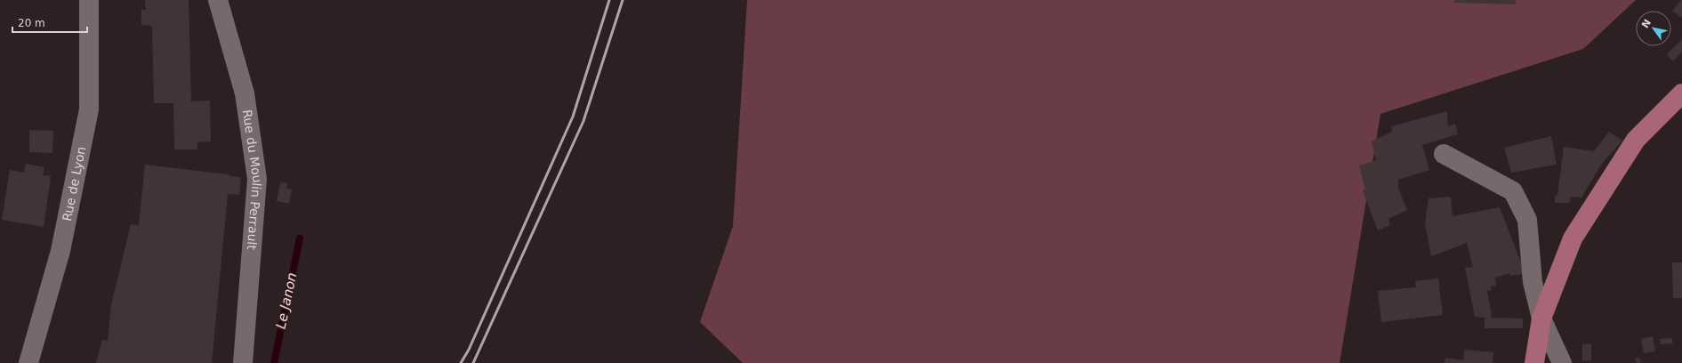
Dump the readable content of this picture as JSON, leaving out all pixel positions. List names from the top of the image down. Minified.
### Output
{"streets":{"street":["Rue du Moulin Perrault","Rue de Lyon"]},"water":["Le Janon"],"scale_bar":"20 m","north":"top left"}
